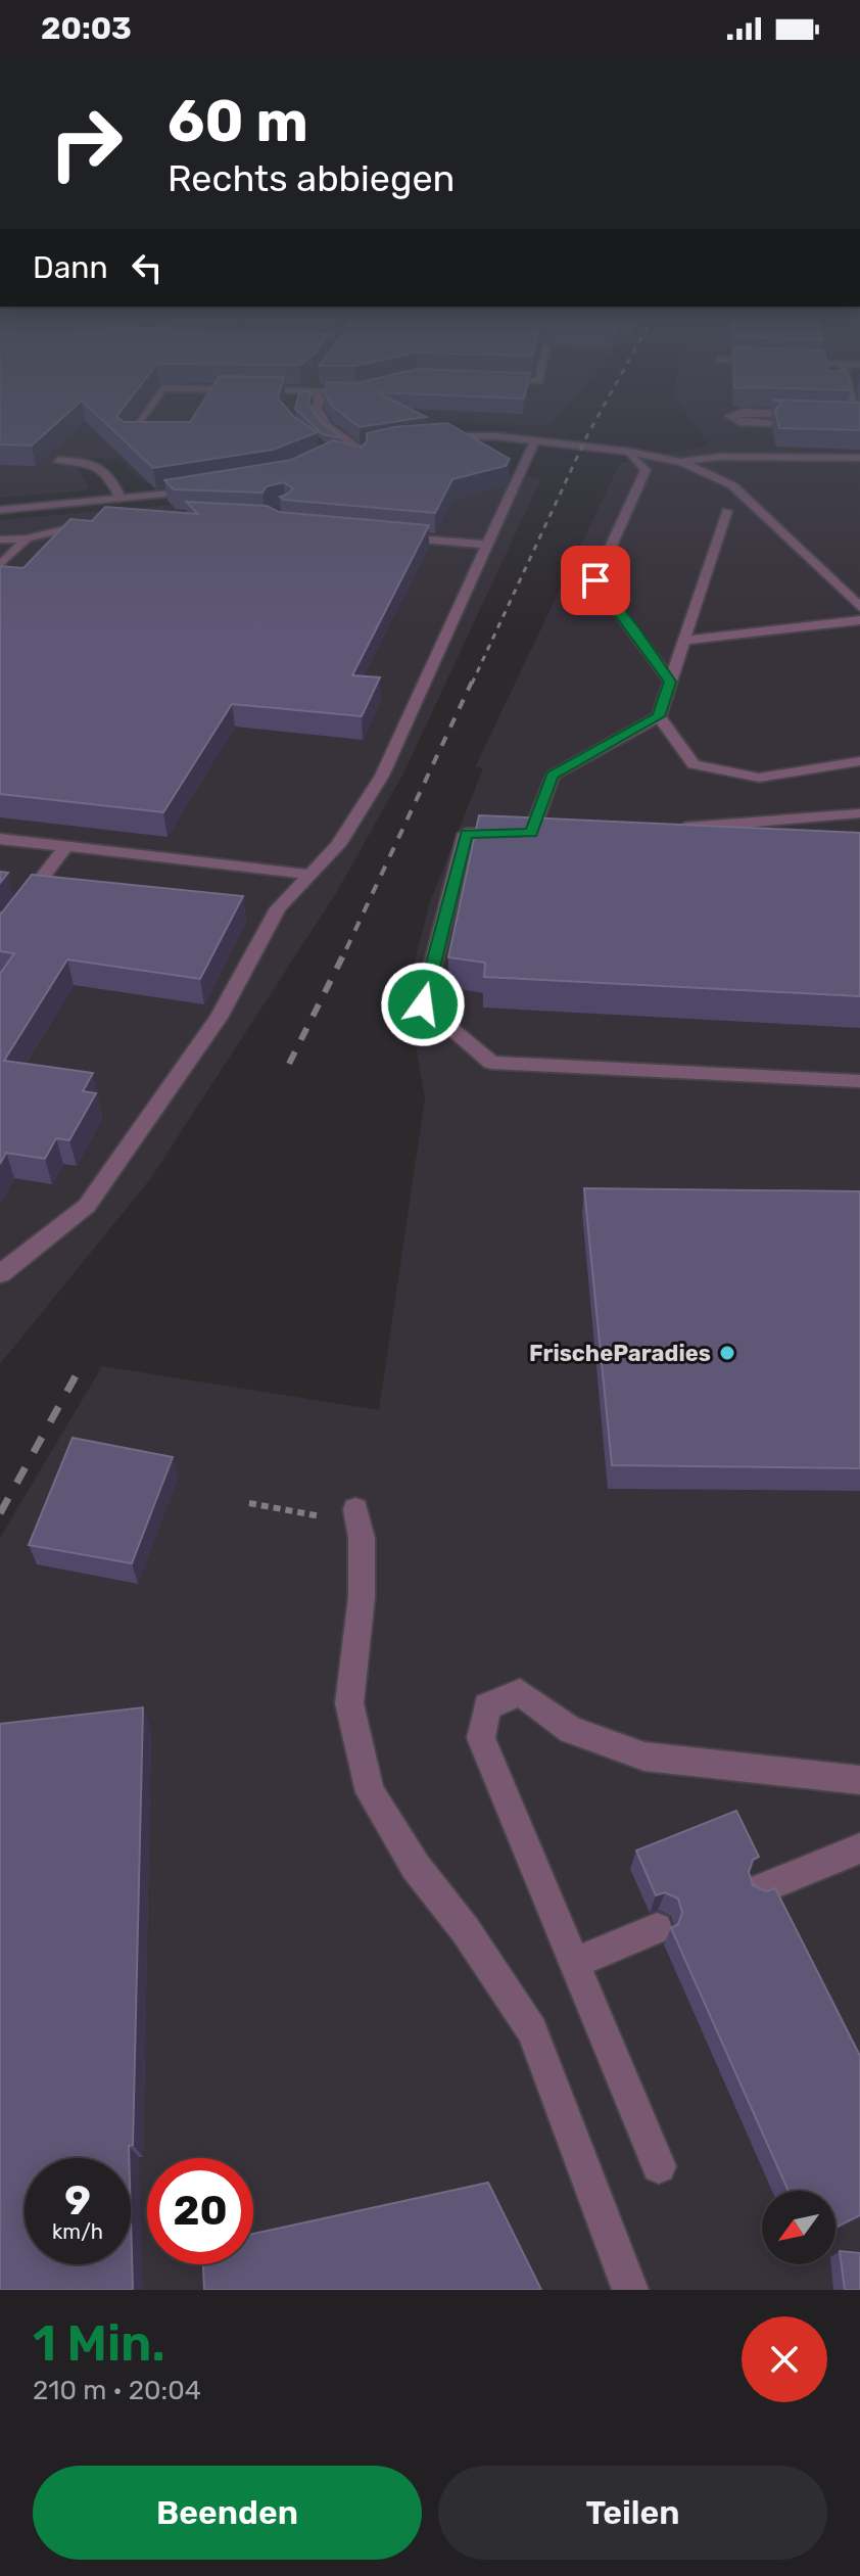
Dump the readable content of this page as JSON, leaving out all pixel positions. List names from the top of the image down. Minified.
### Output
{"places":["FrischeParadies"],"north":"bottom left","page":{"status":"20:03","turn":["60 m","Rechts abbiegen"],"then":"Dann","speed":"9 km/h","limit":"20","heading":["1 Min.","210 m · 20:04"],"buttons":["Beenden","Teilen"]}}
